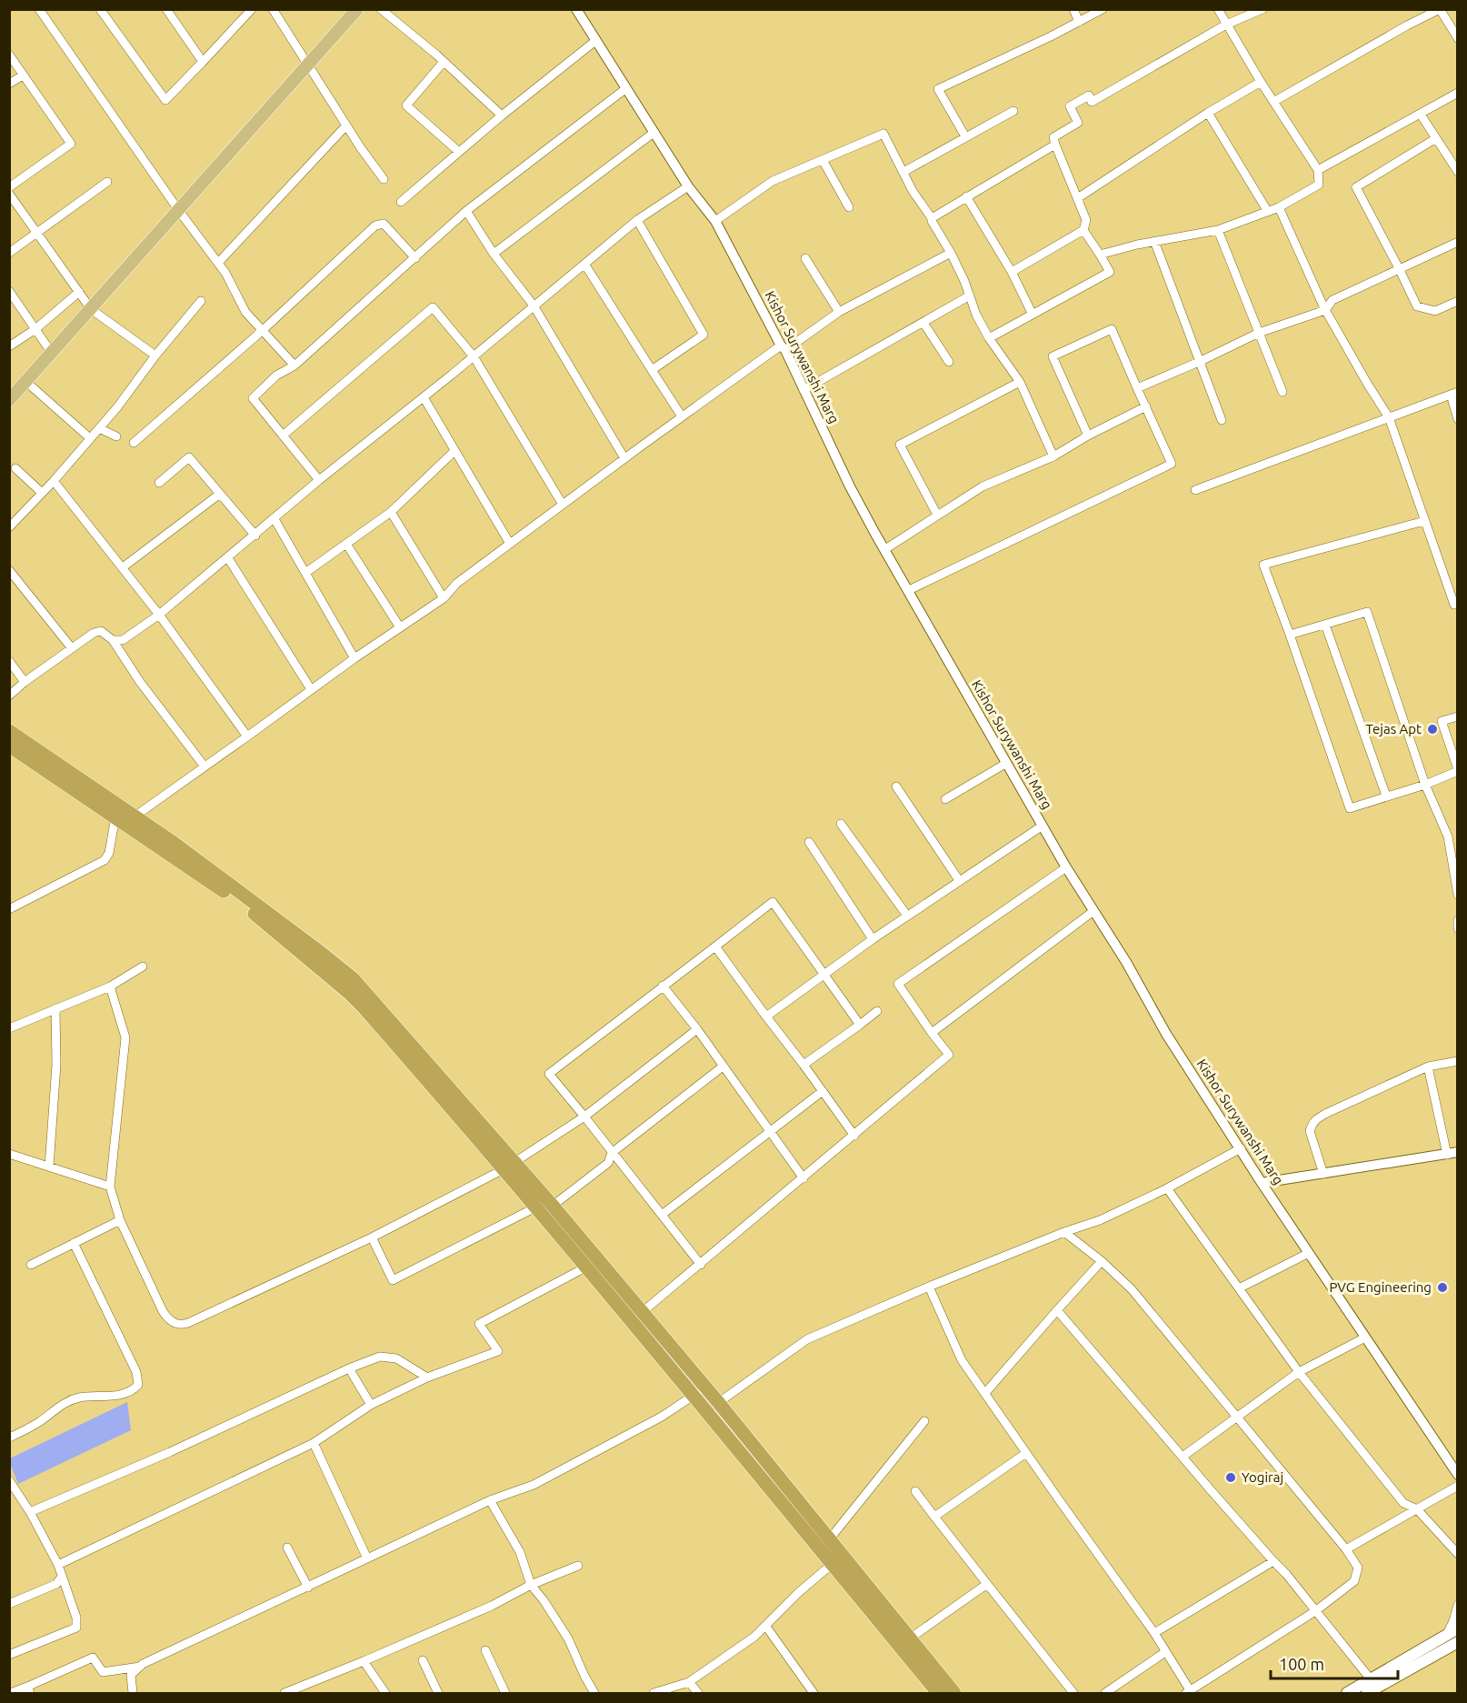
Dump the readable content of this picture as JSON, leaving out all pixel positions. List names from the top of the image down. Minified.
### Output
{"streets":{"street":["Kishor Surywanshi Marg"]},"places":["Tejas Apt","PVG Engineering","Yogiraj"],"scale_bar":"100 m"}
